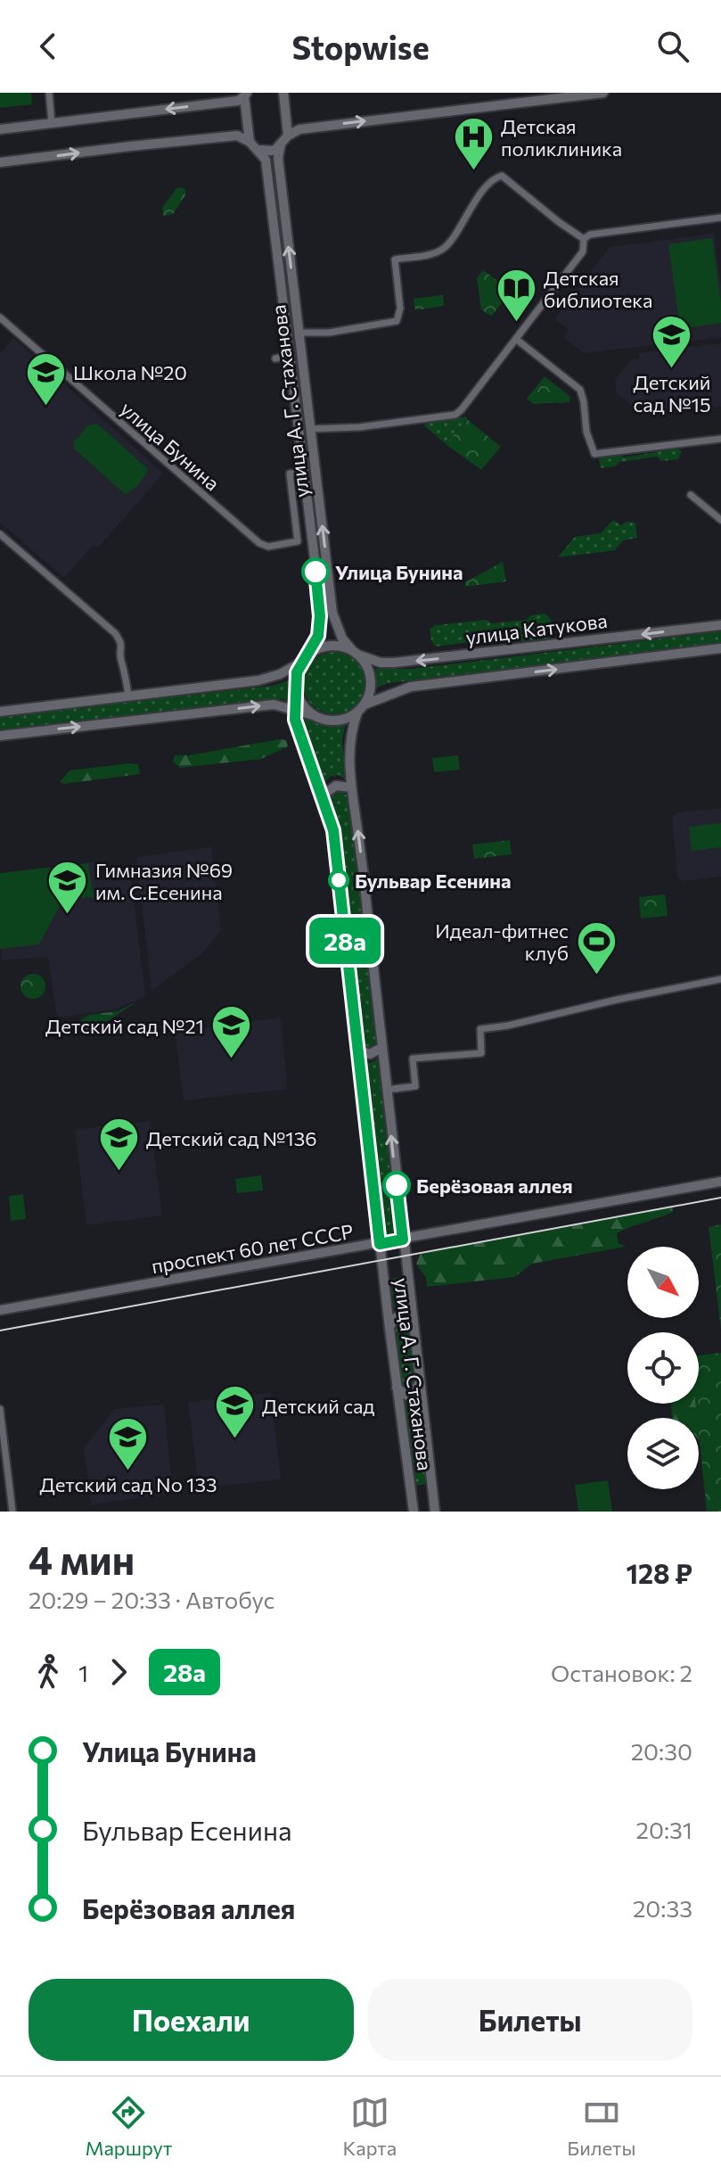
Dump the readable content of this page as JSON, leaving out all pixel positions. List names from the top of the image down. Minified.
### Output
{"streets":{"main road":["улица А. Г. Стаханова","улица Катукова","проспект 60 лет СССР"],"street":["улица Бунина"]},"crossings":[["улица А. Г. Стаханова","улица Бунина"],["улица А. Г. Стаханова","улица Катукова"],["улица А. Г. Стаханова","проспект 60 лет СССР"]],"places":{"hospital":["Детская поликлиника"],"library":["Детская библиотека"],"school or university":["Детский сад №15","Школа №20","Гимназия №69 им. С.Есенина","Детский сад №21","Детский сад №136","Детский сад","Детский сад No 133"],"other":["Улица Бунина","Бульвар Есенина","Берёзовая аллея"],"sports":["Идеал-фитнес клуб"]},"lines":["bus line 28а"],"north":"bottom right","page":{"header":"Stopwise","on_map":"28а","heading":["4 мин","20:29 – 20:33 · Автобус","128 ₽"],"legs":["1","28а","Остановок: 2"],"list":[{"name":"Улица Бунина","value":"20:30"},{"name":"Бульвар Есенина","value":"20:31"},{"name":"Берёзовая аллея","value":"20:33"}],"buttons":["Поехали","Билеты"],"tabs":["Маршрут","Карта","Билеты"]}}
